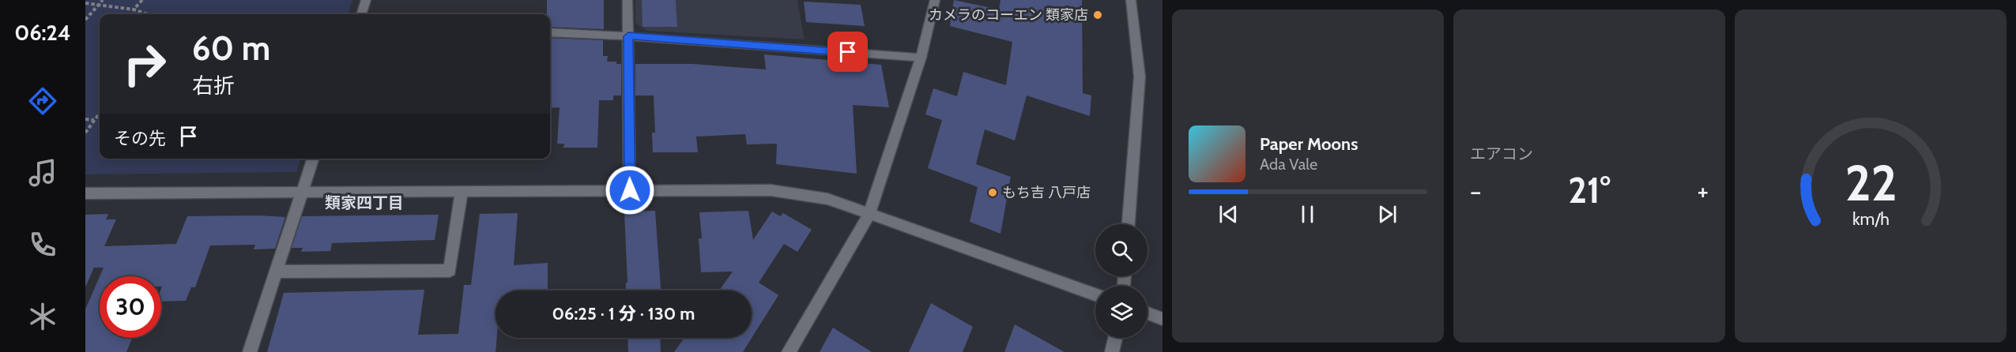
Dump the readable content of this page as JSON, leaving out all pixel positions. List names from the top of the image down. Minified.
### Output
{"districts":["類家四丁目"],"places":["カメラのコーエン 類家店","もち吉 八戸店"],"page":{"tabs":"06:24","tile":"エアコン","turn":["60 m","右折"],"then":"その先","song":["Paper Moons","Ada Vale"],"heat":["−","21°","+"],"limit":"30","trip":"06:25 · 1 分 · 130 m","gauge":["22","km/h"]}}
